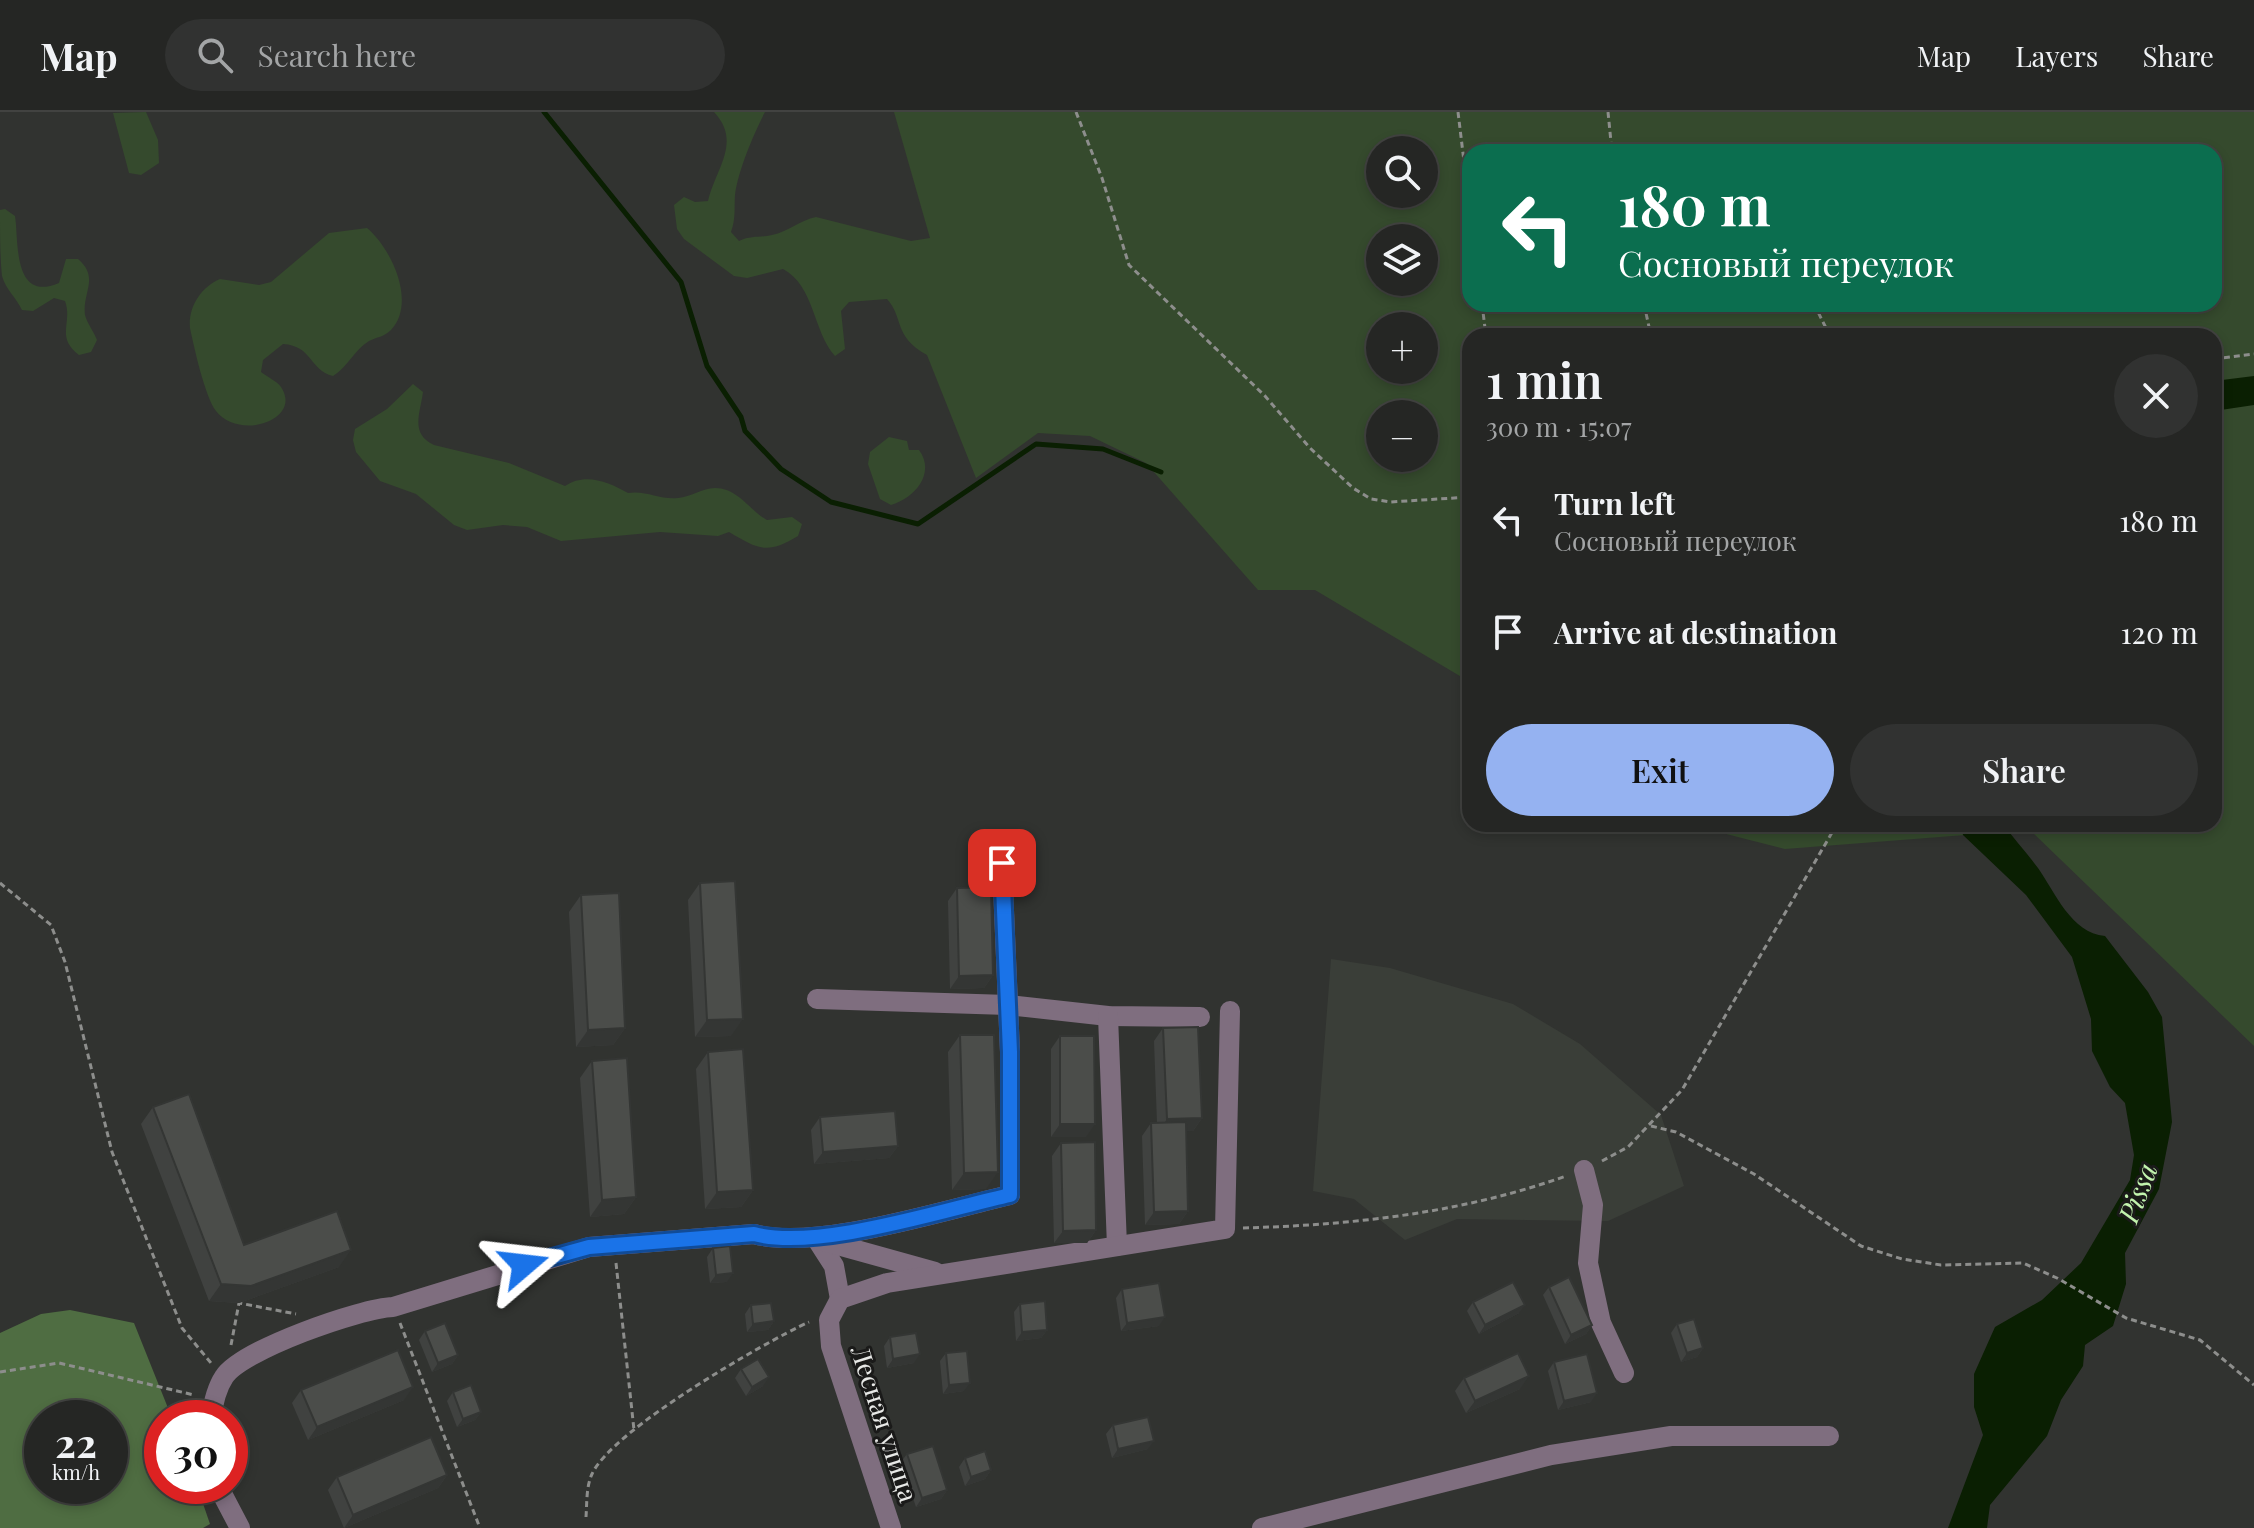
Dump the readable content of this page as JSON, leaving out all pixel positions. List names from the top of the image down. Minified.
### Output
{"streets":{"street":["Лесная улица"]},"water":["Pissa"],"page":{"header":"Map","search":"Search here","nav":["Map","Layers","Share"],"map_buttons":["+","−"],"turn":["180 m","Сосновый переулок"],"heading":["1 min","300 m · 15:07"],"list":[{"name":"Turn left","note":"Сосновый переулок","value":"180 m"},{"name":"Arrive at destination","value":"120 m"}],"buttons":["Exit","Share"],"speed":"22 km/h","limit":"30"}}
